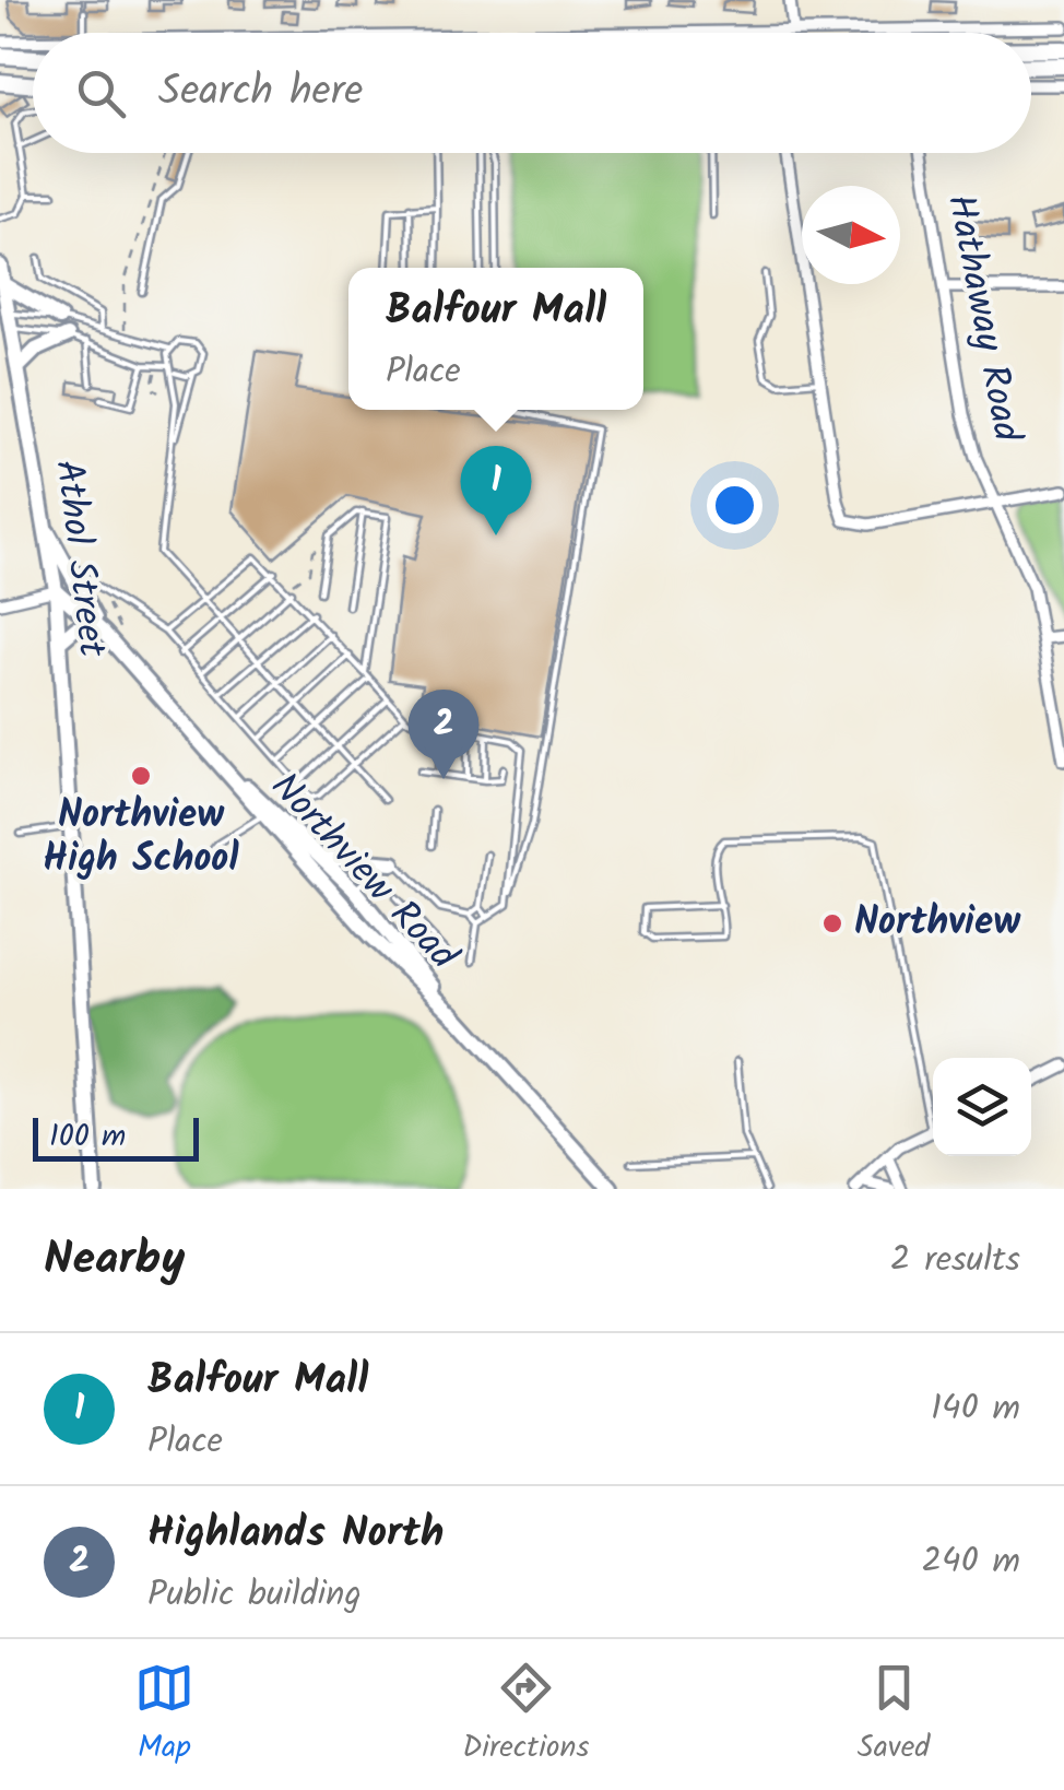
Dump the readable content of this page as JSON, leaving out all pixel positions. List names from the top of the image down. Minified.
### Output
{"streets":{"main road":["Athol Street","Northview Road"],"street":["Hathaway Road"]},"crossings":[["Athol Street","Northview Road"]],"places":["Northview High School","Northview"],"scale_bar":"100 m","north":"right","page":{"search":"Search here","popup":["Balfour Mall","Place"],"pins":["1","2"],"scale":"100 m","heading":["Nearby","2 results"],"list":[{"mark":"1","name":"Balfour Mall","note":"Place","value":"140 m"},{"mark":"2","name":"Highlands North","note":"Public building","value":"240 m"}],"nav":["Map","Directions","Saved"]}}
